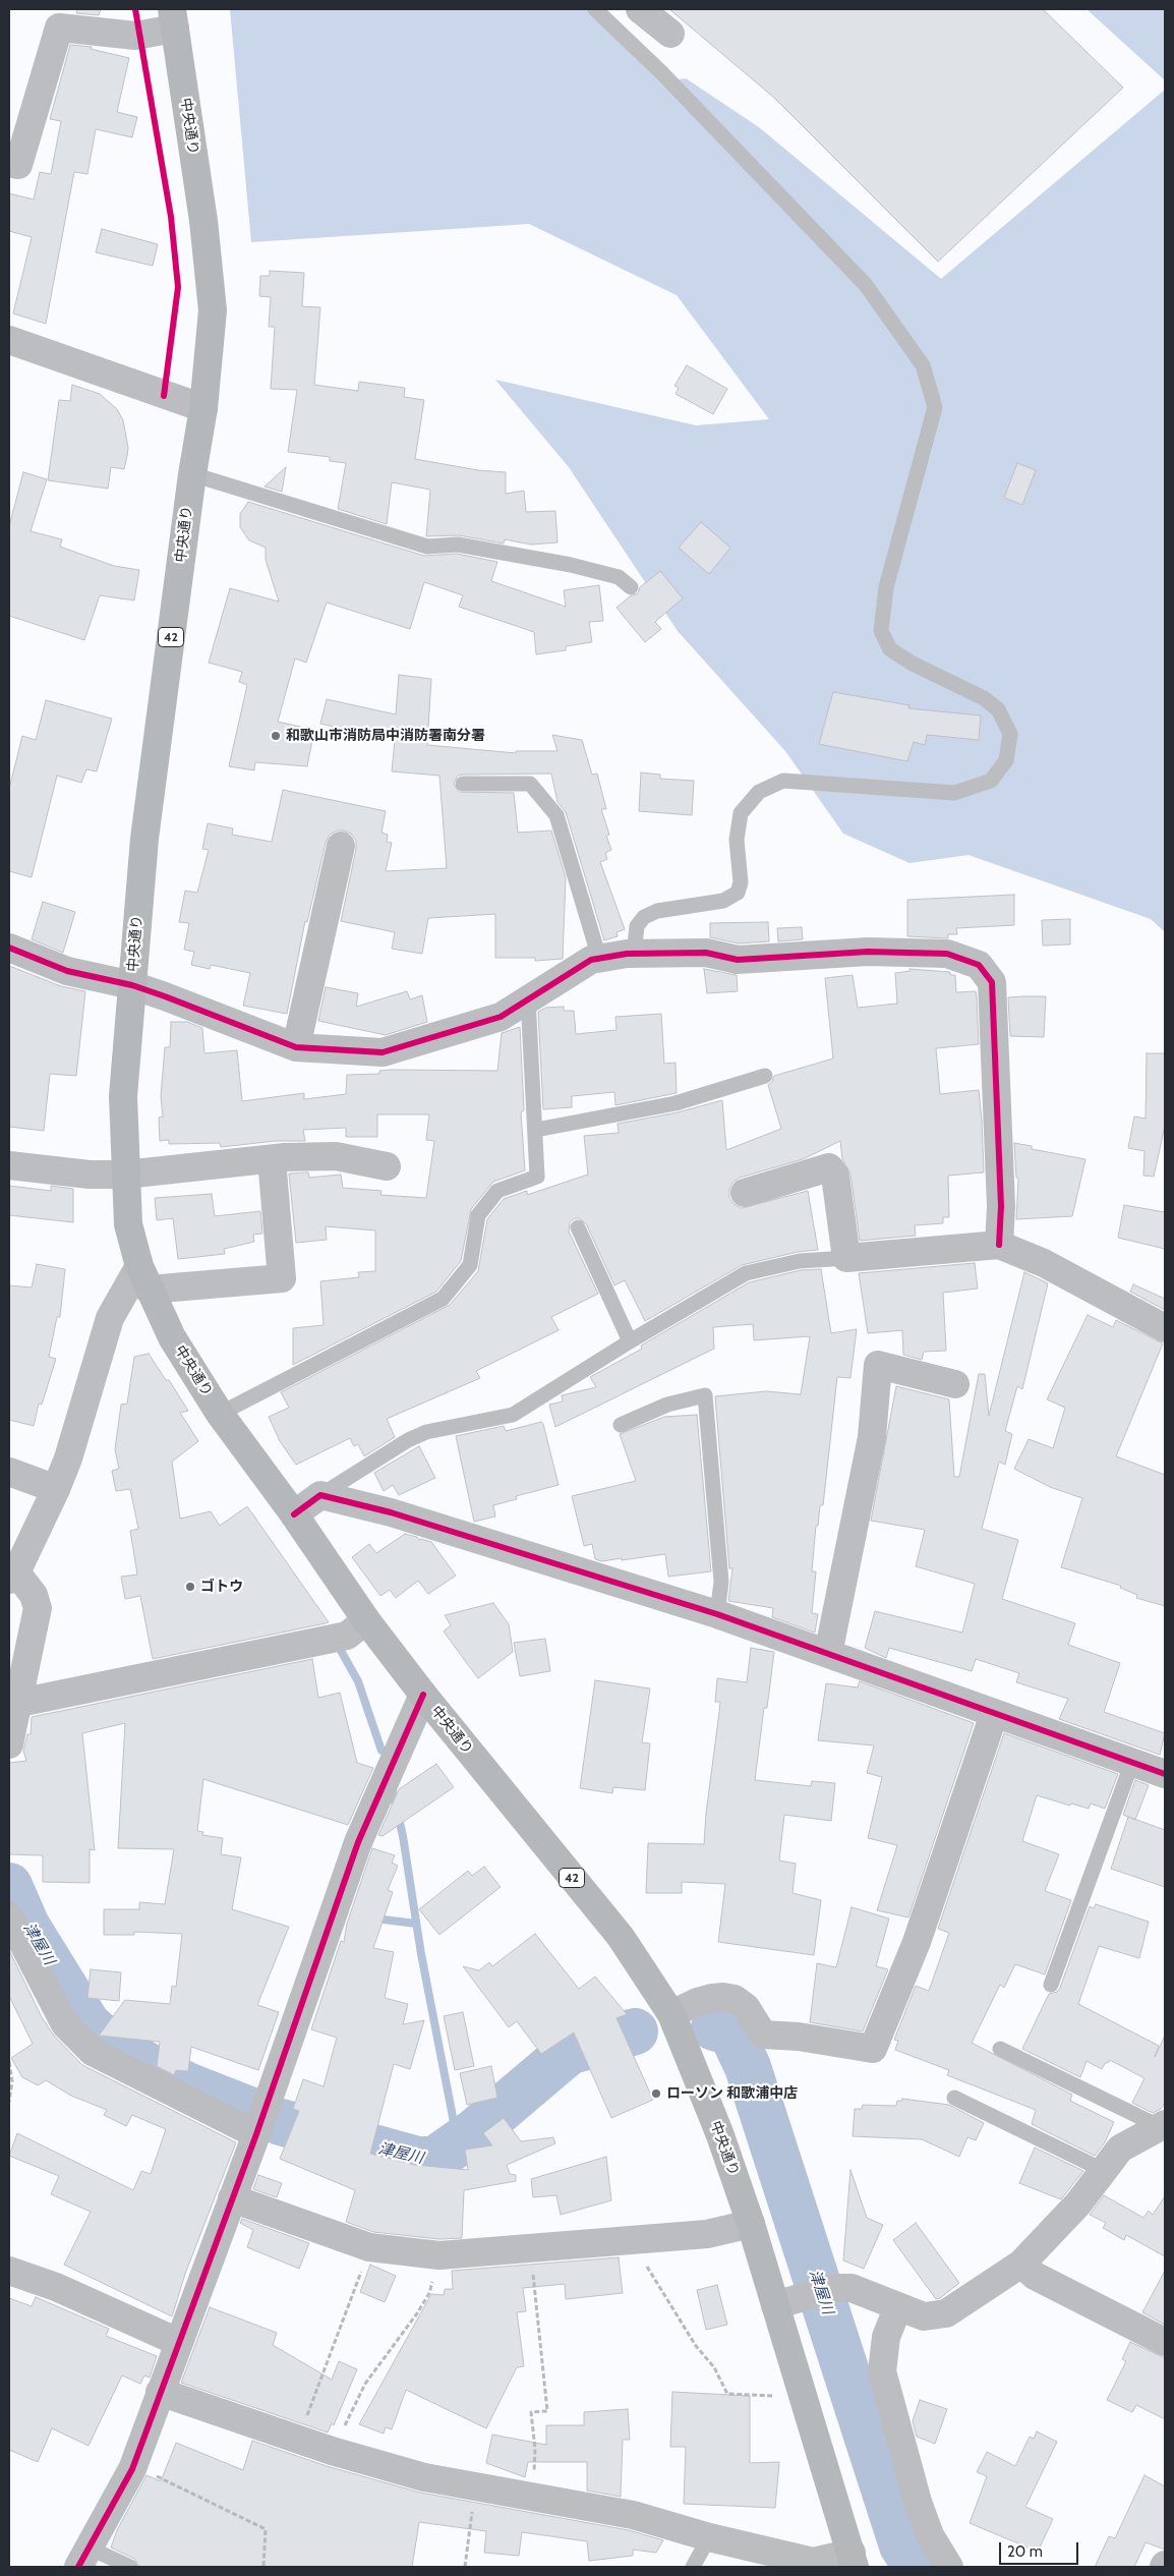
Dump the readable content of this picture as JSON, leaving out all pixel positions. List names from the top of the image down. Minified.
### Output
{"streets":{"highway":["中央通り","42"]},"water":["津屋川"],"places":["和歌山市消防局中消防署南分署","ゴトウ","ローソン 和歌浦中店"],"scale_bar":"20 m"}
